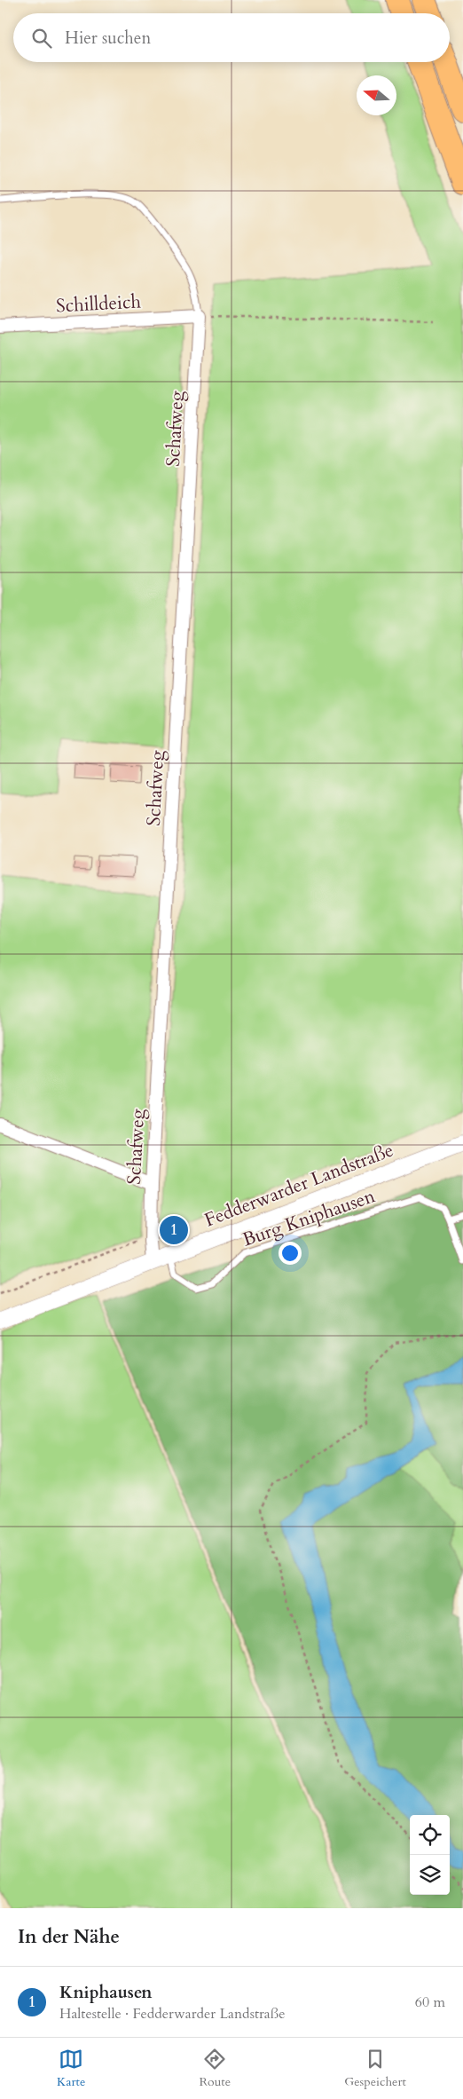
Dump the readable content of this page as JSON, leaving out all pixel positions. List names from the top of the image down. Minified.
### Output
{"streets":{"street":["Schilldeich","Schafweg","Fedderwarder Landstraße"],"lane":["Burg Kniphausen"]},"crossings":[["Schilldeich","Schafweg"],["Schafweg","Fedderwarder Landstraße"],["Fedderwarder Landstraße","Burg Kniphausen"]],"north":"left","page":{"search":"Hier suchen","pins":"1","heading":"In der Nähe","list":[{"mark":"1","name":"Kniphausen","note":"Haltestelle · Fedderwarder Landstraße","value":"60 m"}],"nav":["Karte","Route","Gespeichert"]}}
